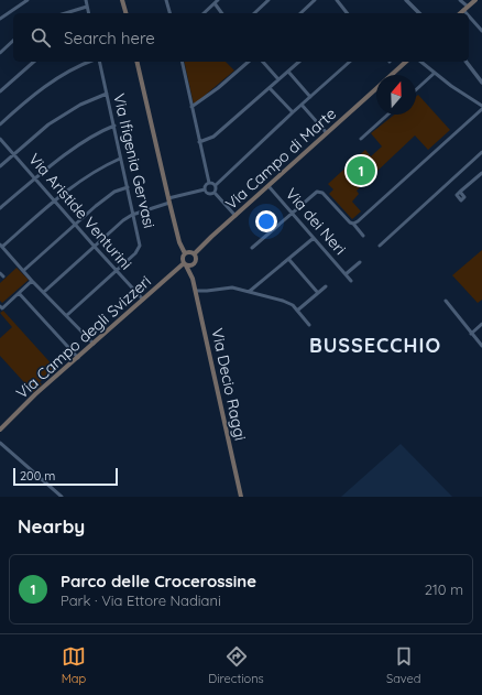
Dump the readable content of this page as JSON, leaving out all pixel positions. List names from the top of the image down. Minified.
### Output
{"streets":{"main road":["Via Campo di Marte","Via Campo degli Svizzeri","Via Decio Raggi"],"street":["Via Ifigenia Gervasi","Via Aristide Venturini","Via dei Neri"]},"crossings":[["Via Campo di Marte","Via dei Neri"],["Via Campo di Marte","Via Campo degli Svizzeri"],["Via Campo di Marte","Via Decio Raggi"],["Via Ifigenia Gervasi","Via Aristide Venturini"],["Via Aristide Venturini","Via Campo degli Svizzeri"],["Via Campo degli Svizzeri","Via Decio Raggi"]],"districts":["BUSSECCHIO"],"scale_bar":"200 m","north":"top","page":{"search":"Search here","pins":"1","scale":"200 m","heading":"Nearby","list":[{"mark":"1","name":"Parco delle Crocerossine","note":"Park · Via Ettore Nadiani","value":"210 m"}],"nav":["Map","Directions","Saved"]}}
